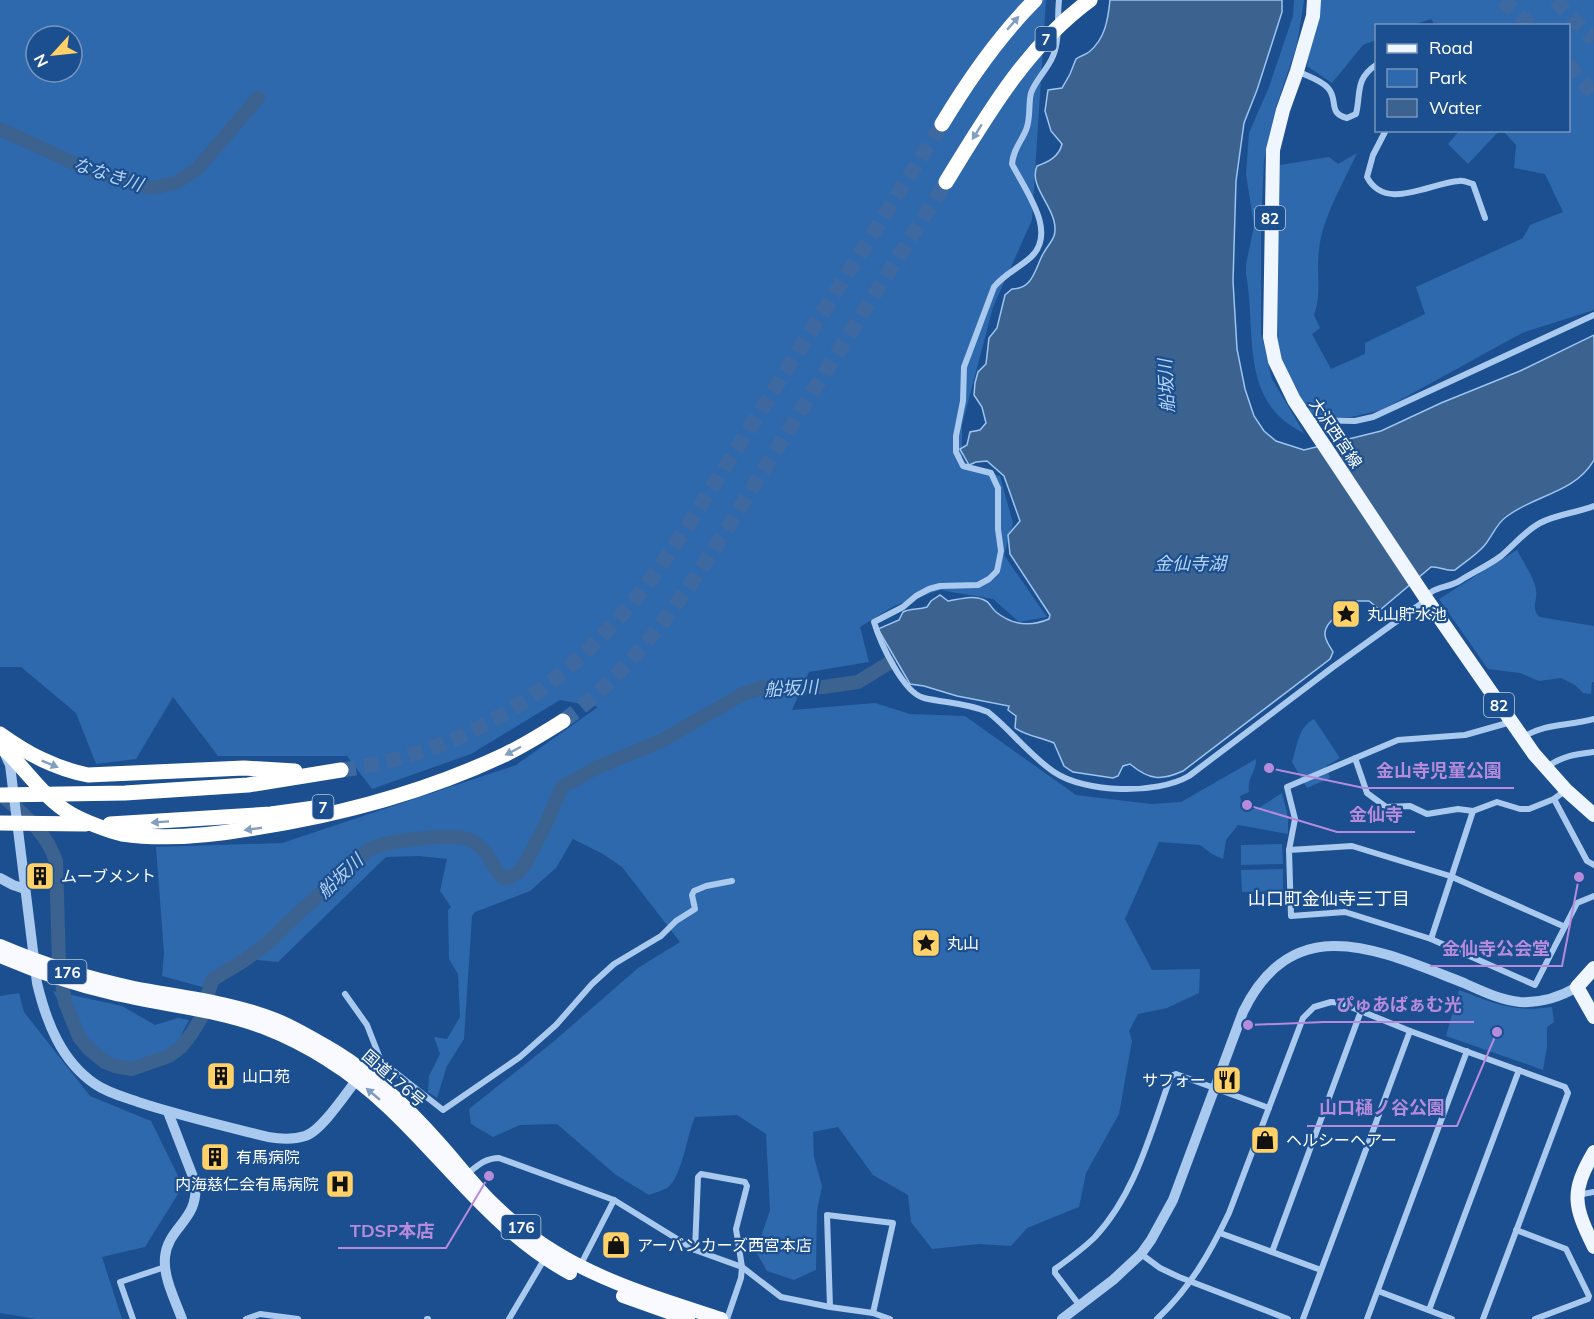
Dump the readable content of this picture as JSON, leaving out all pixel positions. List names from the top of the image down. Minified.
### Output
{"streets":{"highway":["7","176","国道176号"],"main road":["82","大沢西宮線"]},"districts":["山口町金仙寺三丁目"],"water":["ななき川","船坂川","金仙寺湖"],"places":{"place":["丸山貯水池","丸山"],"other":["金山寺児童公園","金仙寺","金仙寺公会堂","ぴゅあぱぁむ光","山口樋ノ谷公園","TDSP本店"],"building":["ムーブメント","山口苑","有馬病院"],"restaurant":["サフォー"],"shop":["ヘルシーヘアー","アーバンカーズ西宮本店"],"hospital":["内海慈仁会有馬病院"]},"legend":["Road","Park","Water"],"north":"bottom left"}
